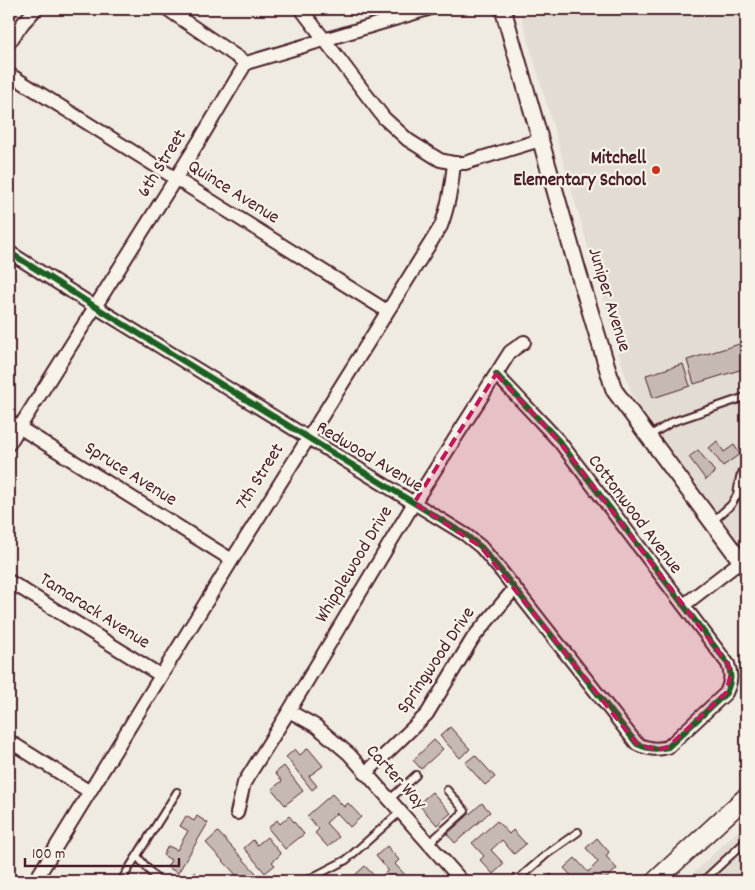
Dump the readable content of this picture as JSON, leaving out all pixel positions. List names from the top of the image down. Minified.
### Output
{"streets":{"street":["6th Street","Quince Avenue","Juniper Avenue","Redwood Avenue","Spruce Avenue","7th Street","Cottonwood Avenue","Whipplewood Drive","Tamarack Avenue","Springwood Drive","Carter Way"]},"crossings":[["6th Street","Quince Avenue"],["6th Street","Redwood Avenue"],["6th Street","Spruce Avenue"],["Quince Avenue","7th Street"],["Redwood Avenue","7th Street"],["Redwood Avenue","Cottonwood Avenue"],["Redwood Avenue","Whipplewood Drive"],["Redwood Avenue","Springwood Drive"],["Spruce Avenue","7th Street"],["7th Street","Tamarack Avenue"],["Cottonwood Avenue","Whipplewood Drive"],["Whipplewood Drive","Carter Way"],["Springwood Drive","Carter Way"]],"places":["Mitchell Elementary School"],"scale_bar":"100 m"}
